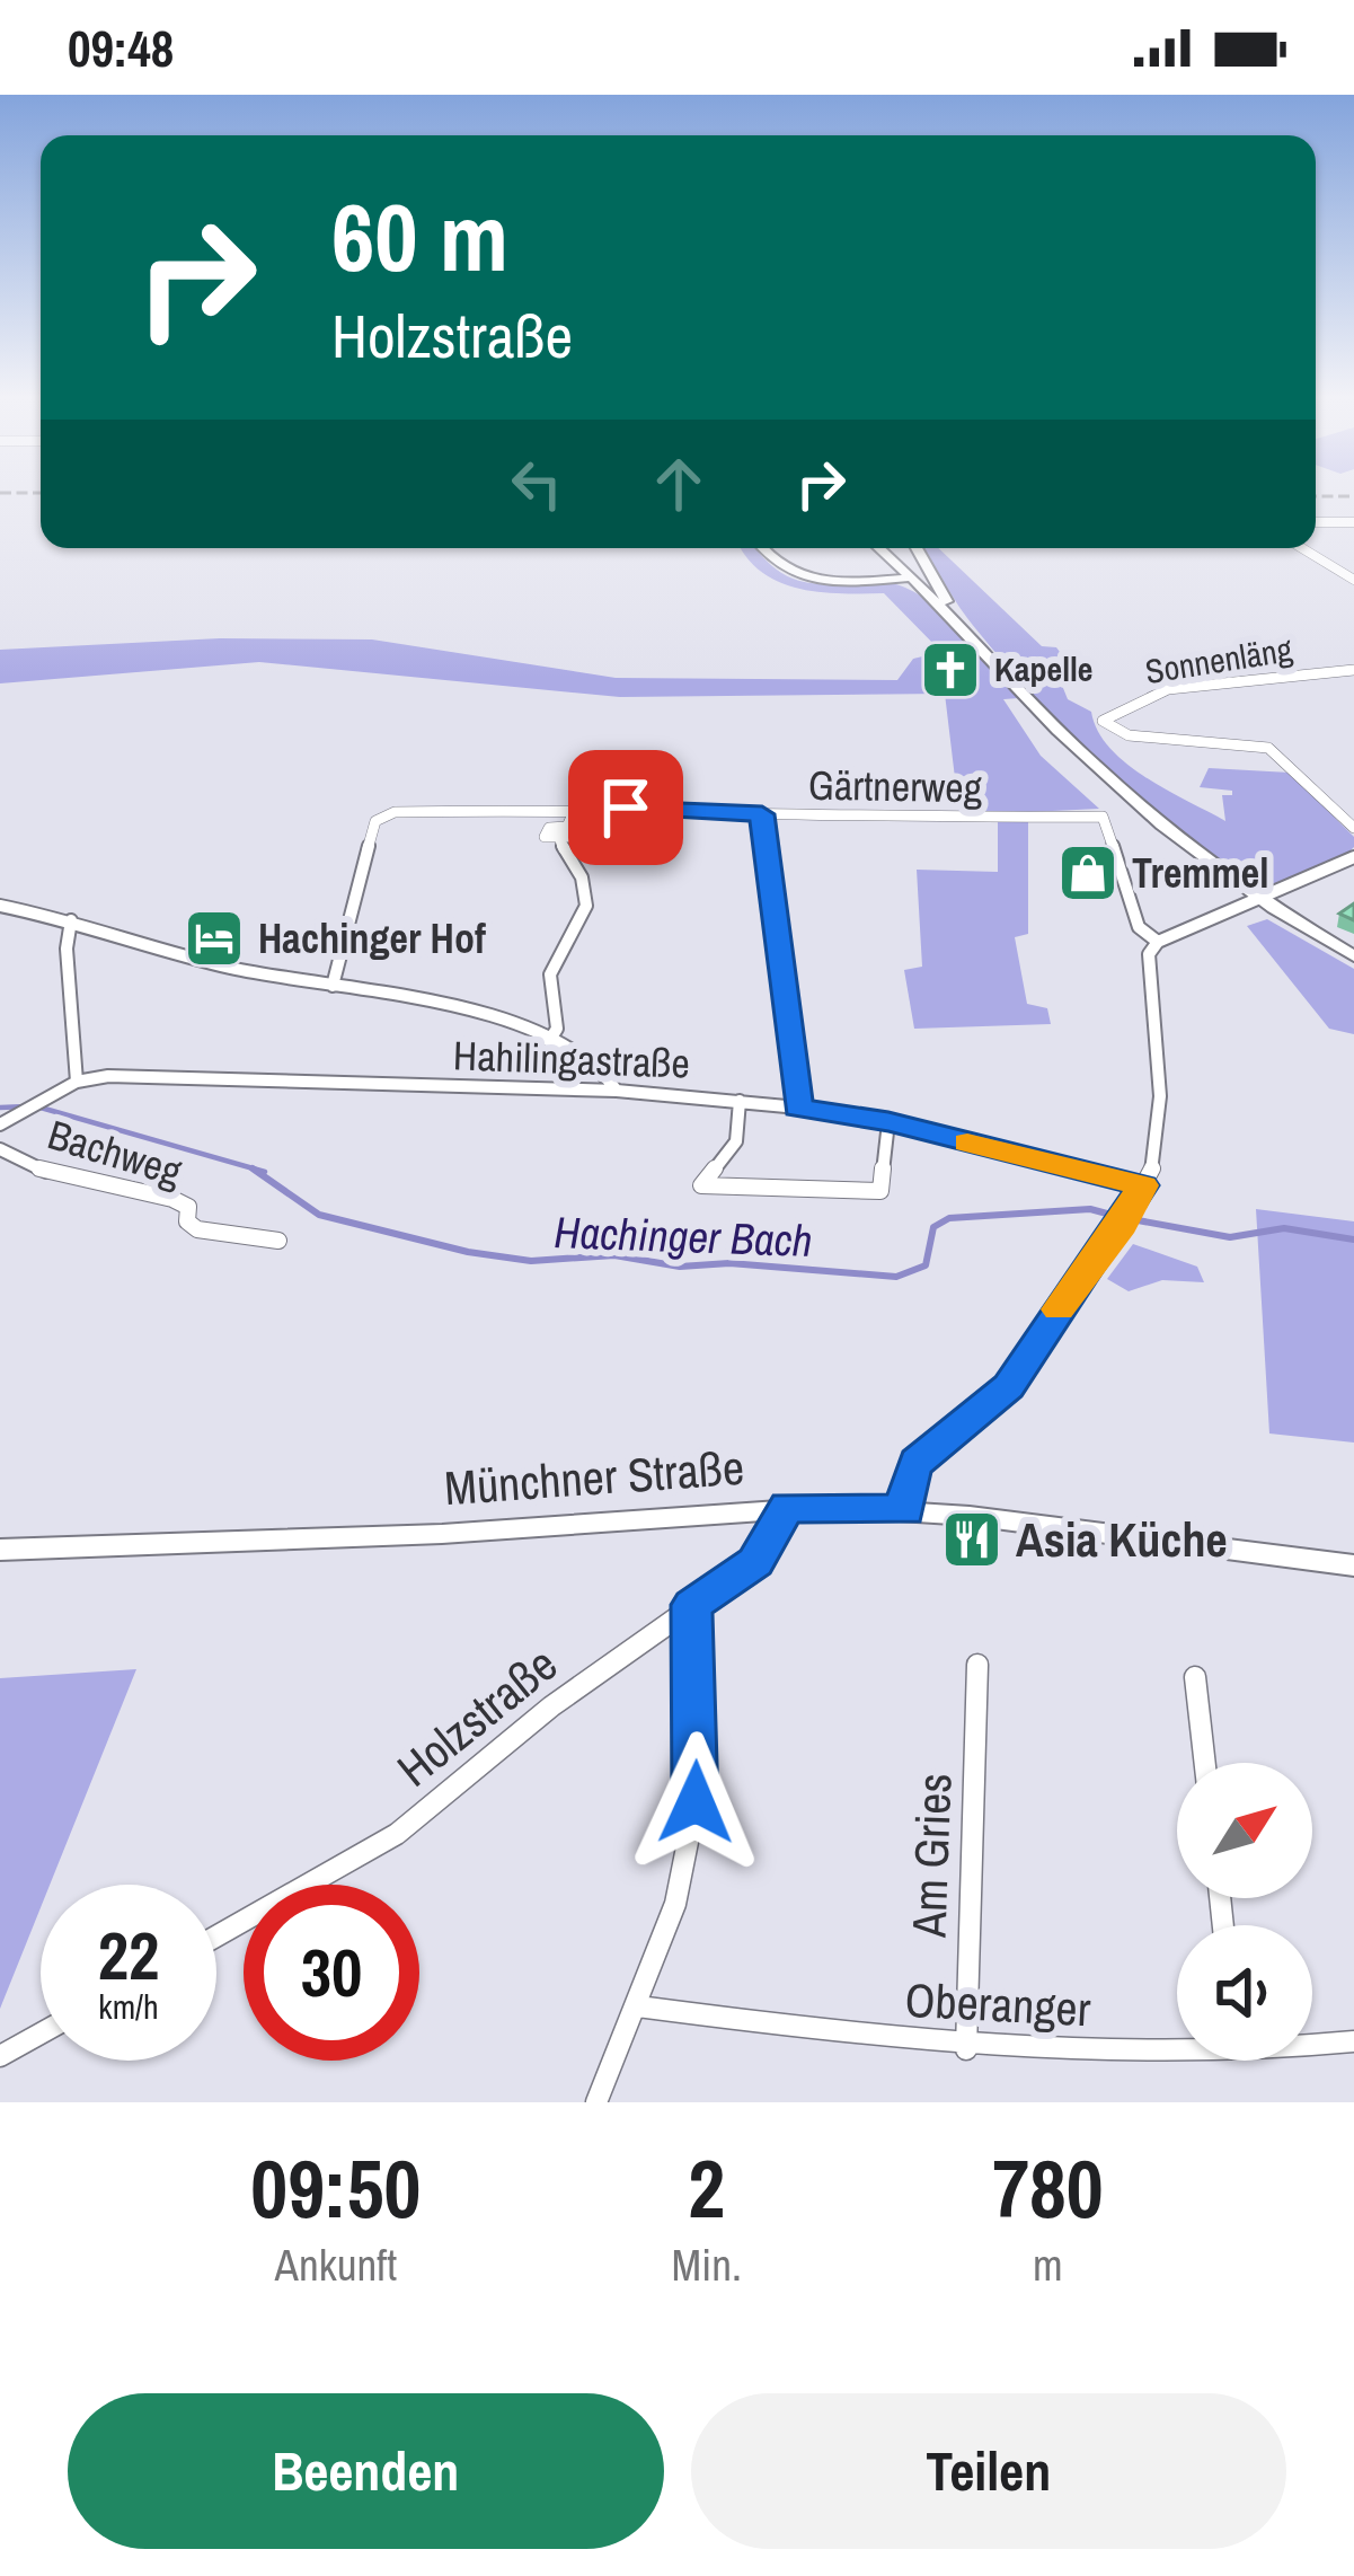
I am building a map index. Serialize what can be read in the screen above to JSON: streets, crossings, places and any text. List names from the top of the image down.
{
  "streets": {
    "main road": ["Münchner Straße"],
    "street": [
      "Sonnenläng",
      "Gärtnerweg",
      "Hahilingastraße",
      "Bachweg",
      "Holzstraße",
      "Am Gries",
      "Oberanger"
    ]
  },
  "crossings": [
    ["Münchner Straße", "Holzstraße"],
    ["Am Gries", "Oberanger"]
  ],
  "water": ["Hachinger Bach"],
  "places": {
    "church": ["Kapelle"],
    "shop": ["Tremmel"],
    "hotel": ["Hachinger Hof"],
    "restaurant": ["Asia Küche"]
  },
  "north": "top right",
  "page": {
    "status": "09:48",
    "turn": ["60 m", "Holzstraße"],
    "speed": "22 km/h",
    "limit": "30",
    "eta": [
      "09:50",
      "Ankunft",
      "2",
      "Min.",
      "780",
      "m"
    ],
    "buttons": ["Beenden", "Teilen"]
  }
}
